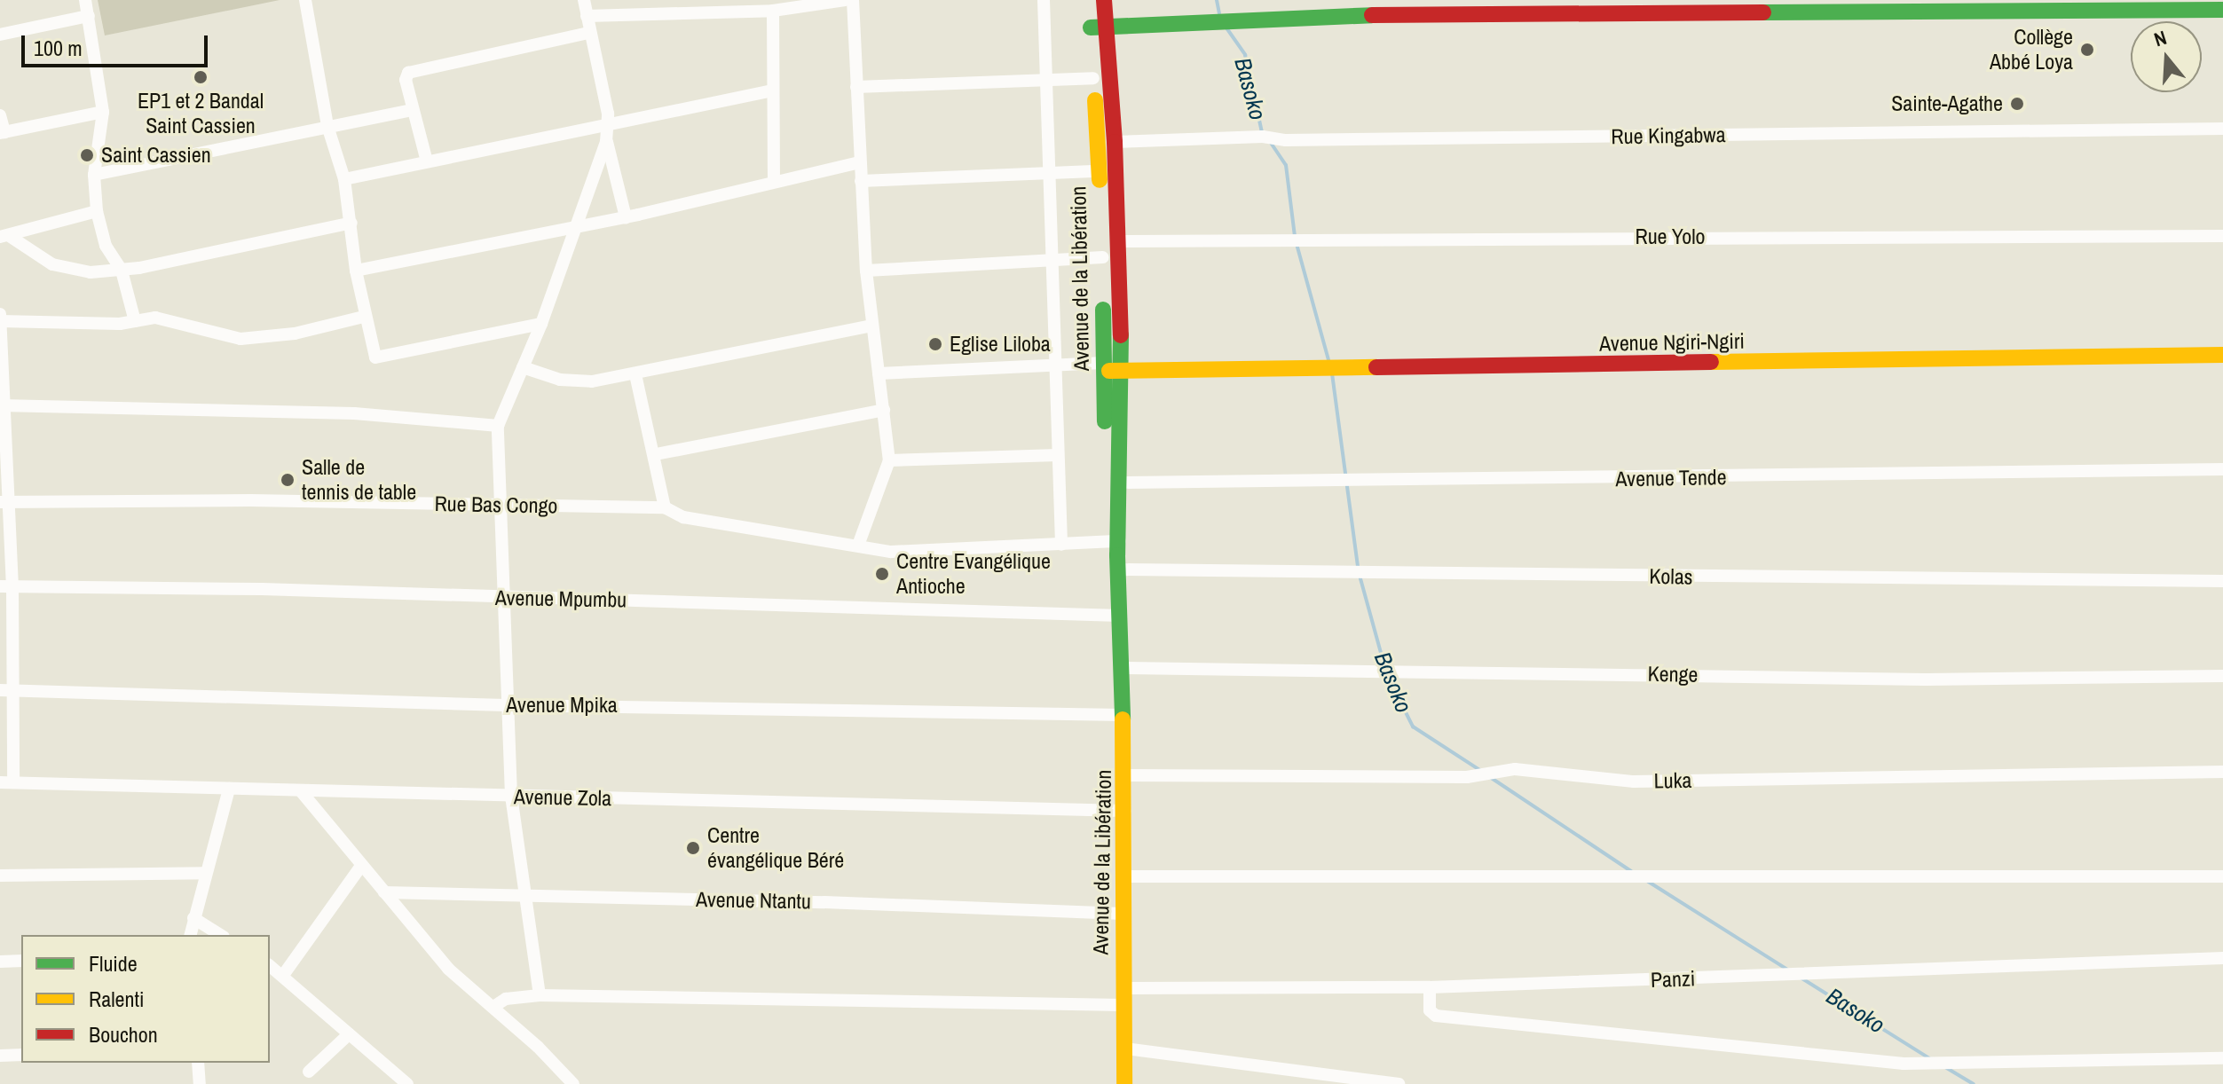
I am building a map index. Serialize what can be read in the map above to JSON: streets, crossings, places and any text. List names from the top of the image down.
{
  "streets": {
    "main road": ["Avenue de la Libération", "Avenue Ngiri-Ngiri"],
    "street": [
      "Rue Kingabwa",
      "Rue Yolo",
      "Avenue Tende",
      "Rue Bas Congo",
      "Kolas",
      "Avenue Mpumbu",
      "Kenge",
      "Avenue Mpika",
      "Luka",
      "Avenue Zola",
      "Avenue Ntantu",
      "Panzi"
    ]
  },
  "crossings": [
    ["Rue Kingabwa", "Avenue de la Libération"],
    ["Rue Yolo", "Avenue de la Libération"],
    ["Avenue de la Libération", "Avenue Ngiri-Ngiri"],
    ["Avenue de la Libération", "Avenue Tende"],
    ["Avenue de la Libération", "Kolas"],
    ["Avenue de la Libération", "Avenue Mpumbu"],
    ["Avenue de la Libération", "Kenge"],
    ["Avenue de la Libération", "Avenue Mpika"],
    ["Avenue de la Libération", "Luka"],
    ["Avenue de la Libération", "Avenue Zola"],
    ["Avenue de la Libération", "Avenue Ntantu"],
    ["Avenue de la Libération", "Panzi"],
    ["Rue Bas Congo", "Kolas"]
  ],
  "water": ["Basoko"],
  "places": [
    "Collège Abbé Loya",
    "EP1 et 2 Bandal Saint Cassien",
    "Sainte-Agathe",
    "Saint Cassien",
    "Eglise Liloba",
    "Salle de tennis de table",
    "Centre Evangélique Antioche",
    "Centre évangélique Béré"
  ],
  "legend": ["Fluide", "Ralenti", "Bouchon"],
  "scale_bar": "100 m",
  "north": "top"
}
